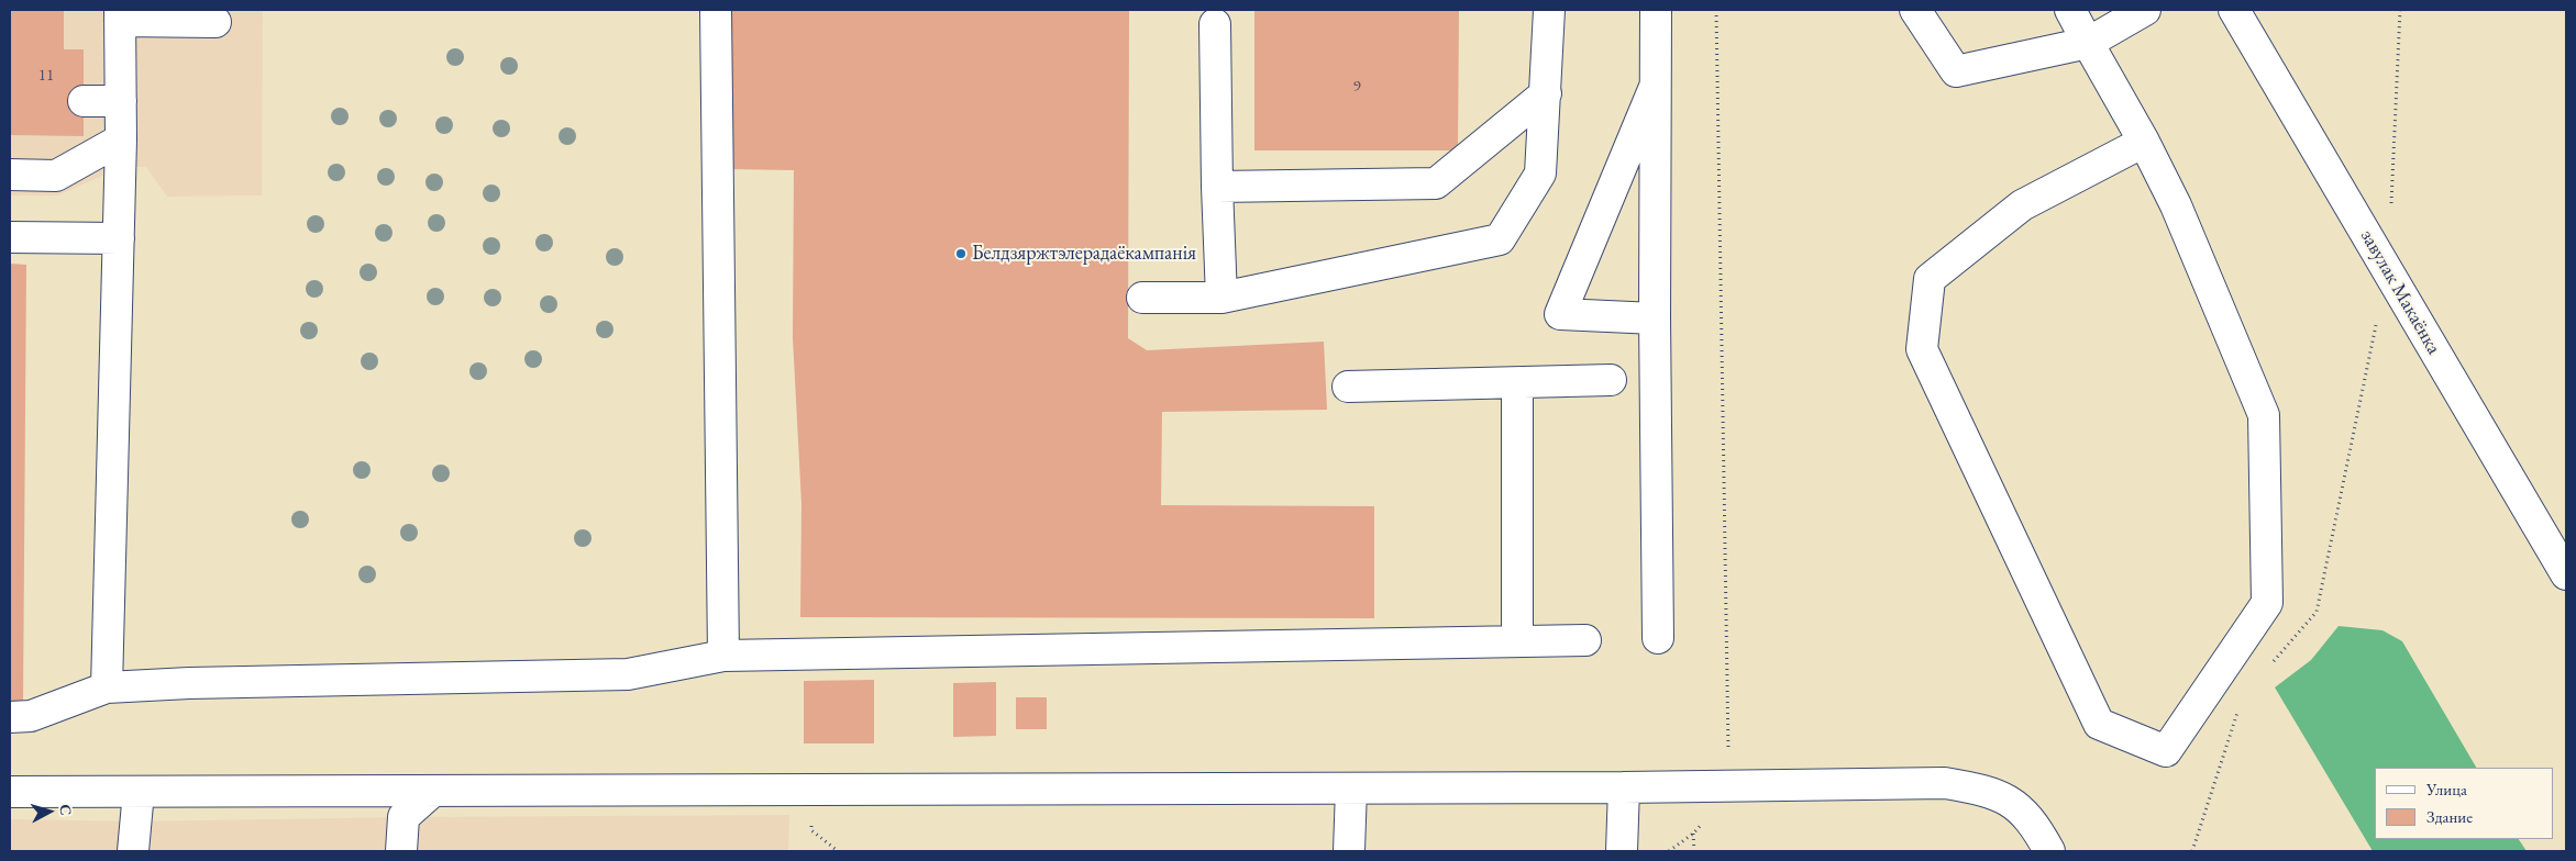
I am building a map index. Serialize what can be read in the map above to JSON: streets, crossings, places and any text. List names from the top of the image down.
{
  "streets": {
    "street": ["завулак Макаёнка"]
  },
  "places": ["Белдзяржтэлерадаёкампанія"],
  "house_numbers": ["11", "9"],
  "legend": ["Улица", "Здание"],
  "north": "right"
}
